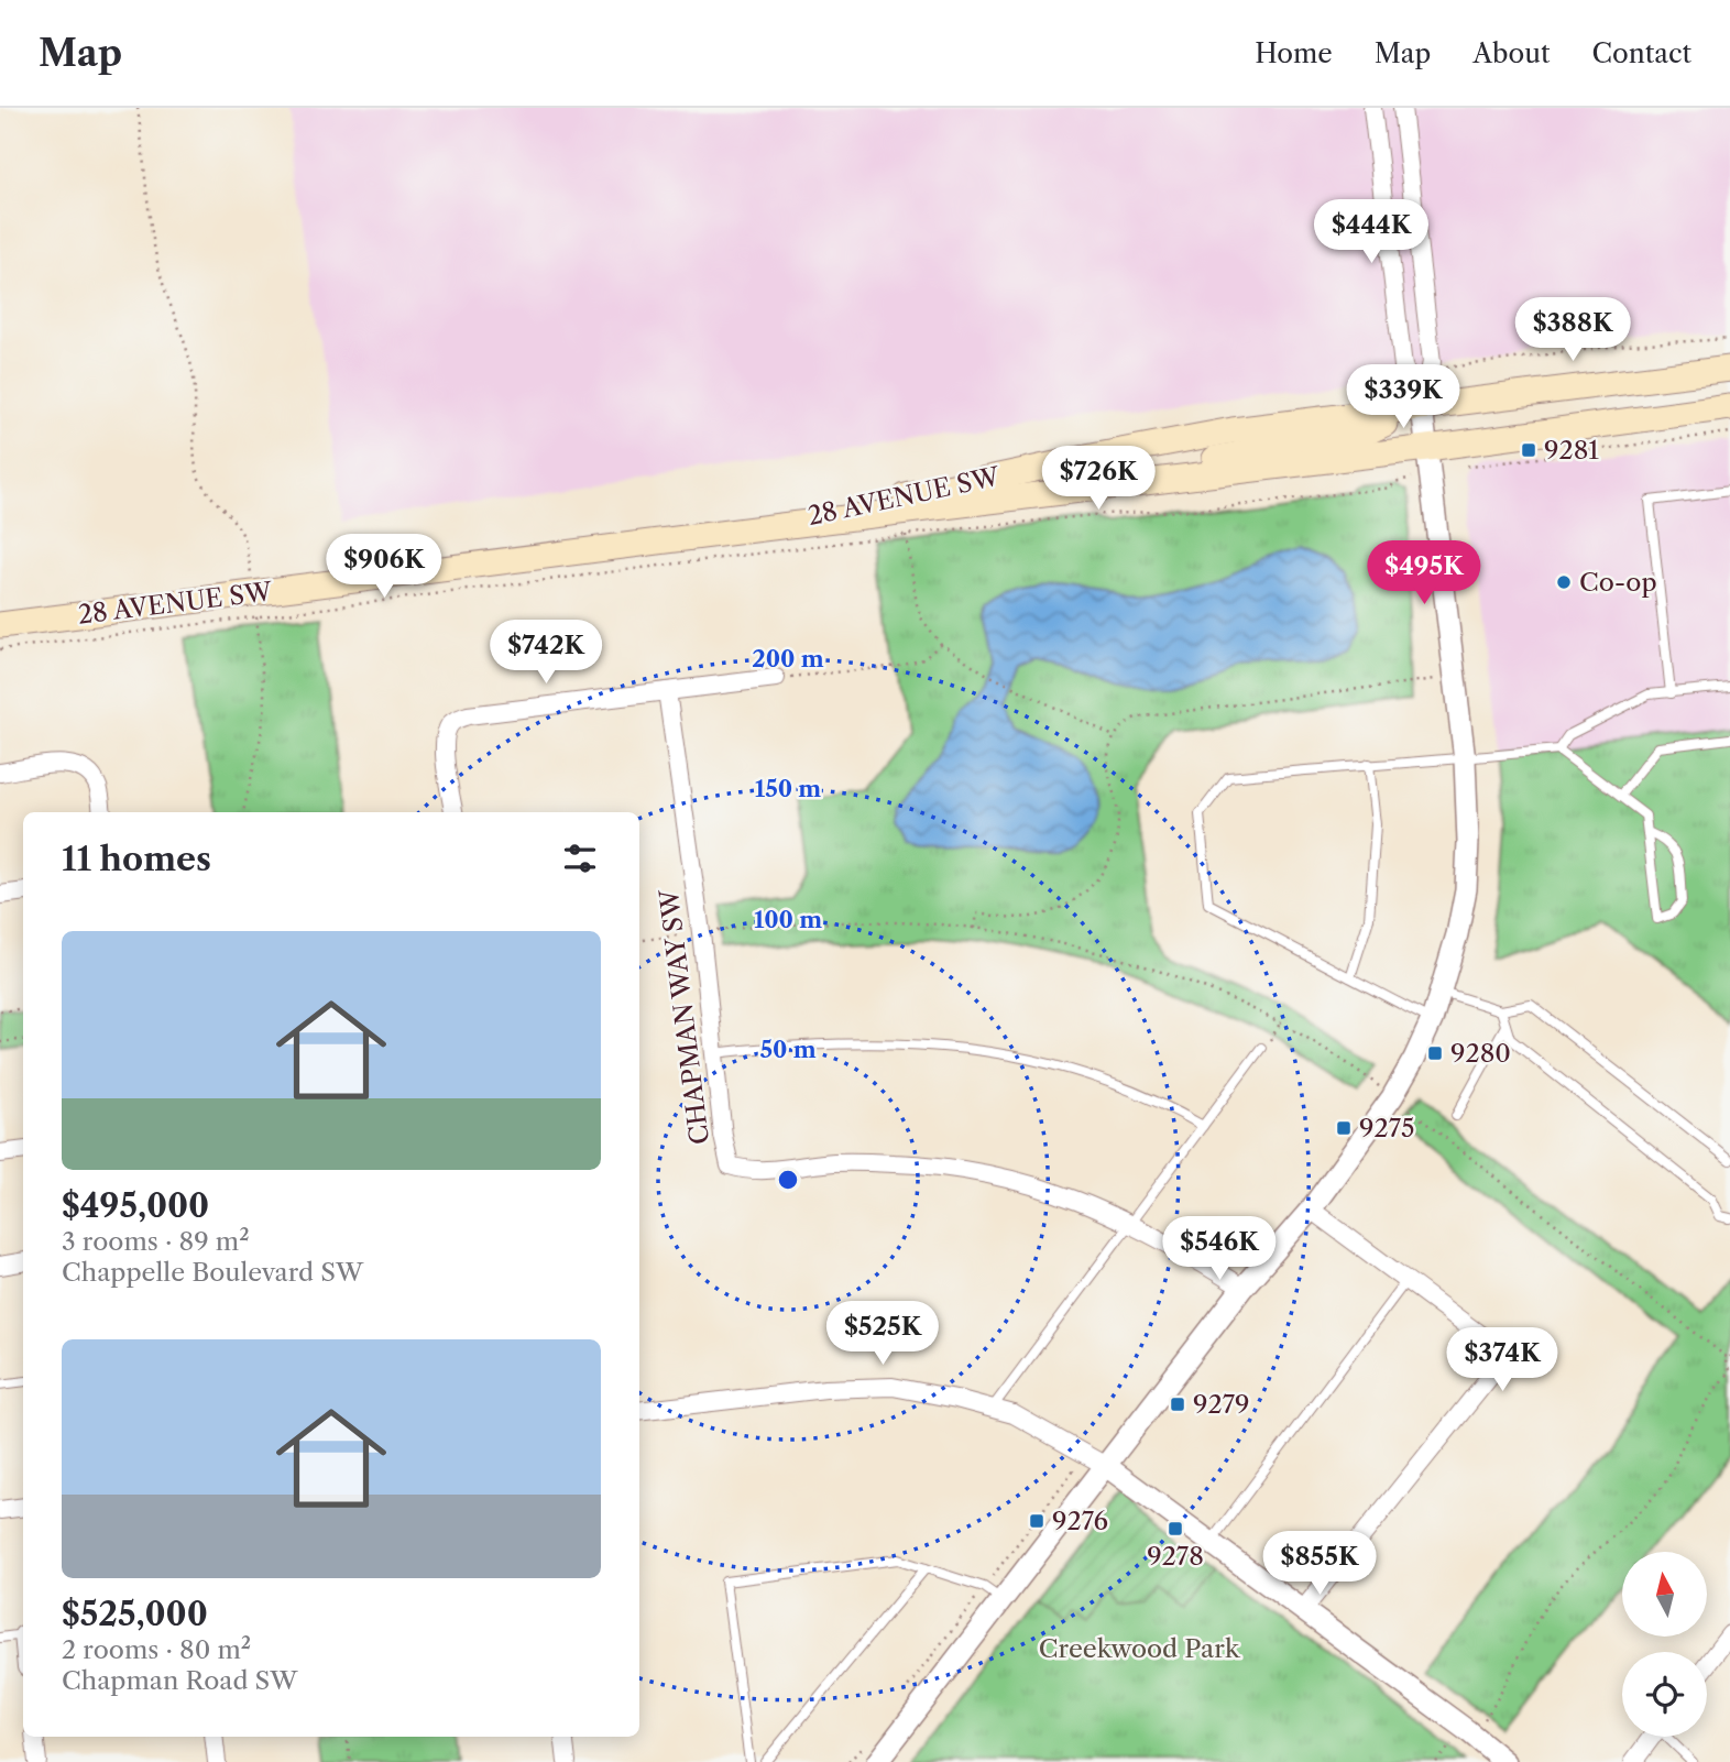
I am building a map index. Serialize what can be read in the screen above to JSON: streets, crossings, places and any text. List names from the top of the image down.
{
  "streets": {
    "main road": ["28 AVENUE SW"],
    "street": ["CHAPMAN WAY SW"]
  },
  "parks": ["Creekwood Park"],
  "places": {
    "transit": [
      "9281",
      "9280",
      "9275",
      "9279",
      "9276",
      "9278"
    ],
    "other": ["Co-op"]
  },
  "north": "top",
  "page": {
    "header": "Map",
    "nav": [
      "Home",
      "Map",
      "About",
      "Contact"
    ],
    "price": [
      "$444K",
      "$388K",
      "$339K",
      "$726K",
      "$906K",
      "$495K",
      "$742K",
      "$546K",
      "$525K",
      "$374K",
      "$855K"
    ],
    "heading": "11 homes",
    "list": [
      {
        "name": "$495,000",
        "note": "3 rooms · 89 m² · Chappelle Boulevard SW"
      },
      {
        "name": "$525,000",
        "note": "2 rooms · 80 m² · Chapman Road SW"
      }
    ]
  },
  "rings": [
    "200 m",
    "150 m",
    "100 m",
    "50 m"
  ]
}
